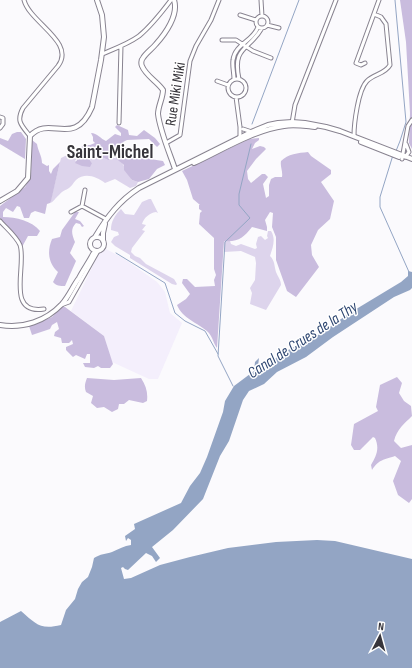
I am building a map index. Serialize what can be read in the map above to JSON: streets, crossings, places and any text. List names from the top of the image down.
{
  "streets": {
    "street": ["Rue Miki Miki"]
  },
  "districts": ["Saint-Michel"],
  "water": ["Canal de Crues de la Thy"],
  "north": "top"
}
